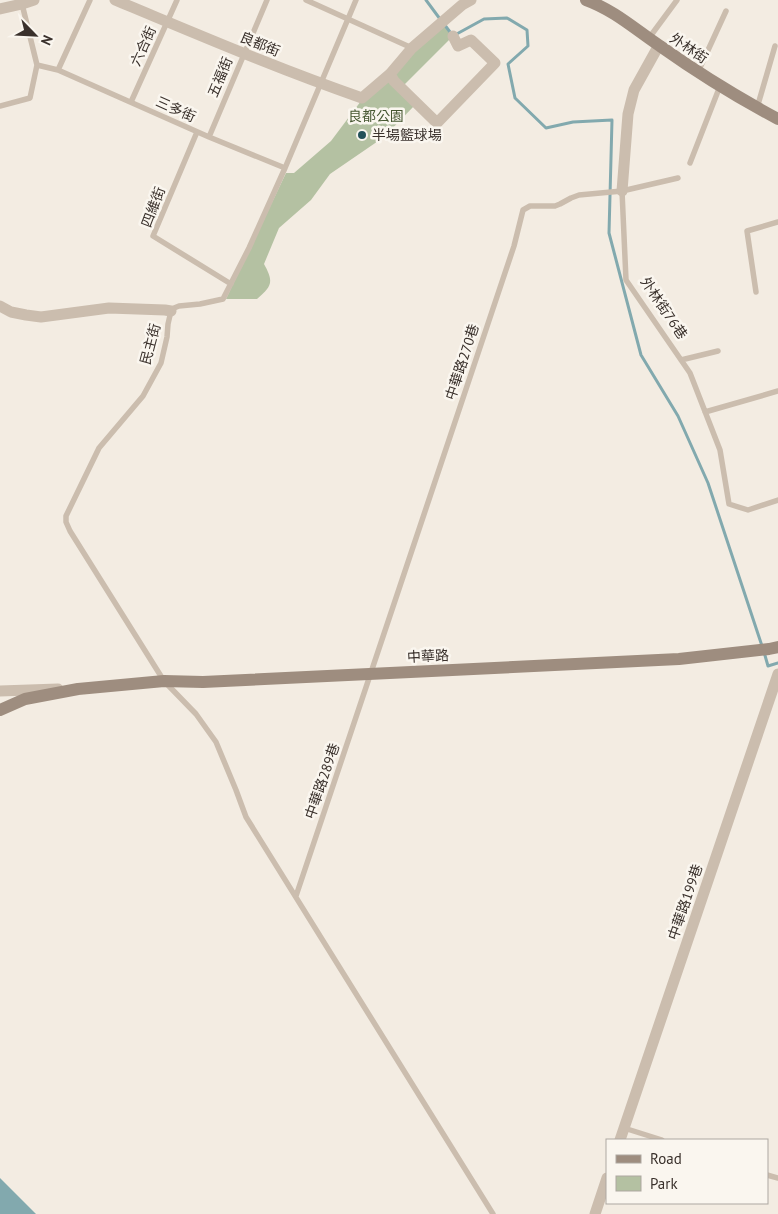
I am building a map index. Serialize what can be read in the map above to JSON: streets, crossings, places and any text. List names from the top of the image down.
{
  "streets": {
    "main road": ["外林街", "中華路"],
    "street": ["良都街", "外林街76巷", "中華路199巷"],
    "lane": [
      "六合街",
      "五福街",
      "三多街",
      "四維街",
      "民主街",
      "中華路270巷",
      "中華路289巷"
    ]
  },
  "crossings": [
    ["良都街", "六合街"],
    ["良都街", "五福街"],
    ["良都街", "民主街"],
    ["六合街", "三多街"],
    ["外林街", "外林街76巷"],
    ["五福街", "三多街"],
    ["三多街", "四維街"],
    ["三多街", "民主街"],
    ["四維街", "民主街"],
    ["外林街76巷", "中華路270巷"],
    ["民主街", "中華路"],
    ["民主街", "中華路289巷"],
    ["中華路270巷", "中華路"],
    ["中華路270巷", "中華路289巷"],
    ["中華路", "中華路289巷"]
  ],
  "parks": ["良都公園"],
  "places": ["半場籃球場"],
  "legend": ["Road", "Park"],
  "north": "bottom right"
}
